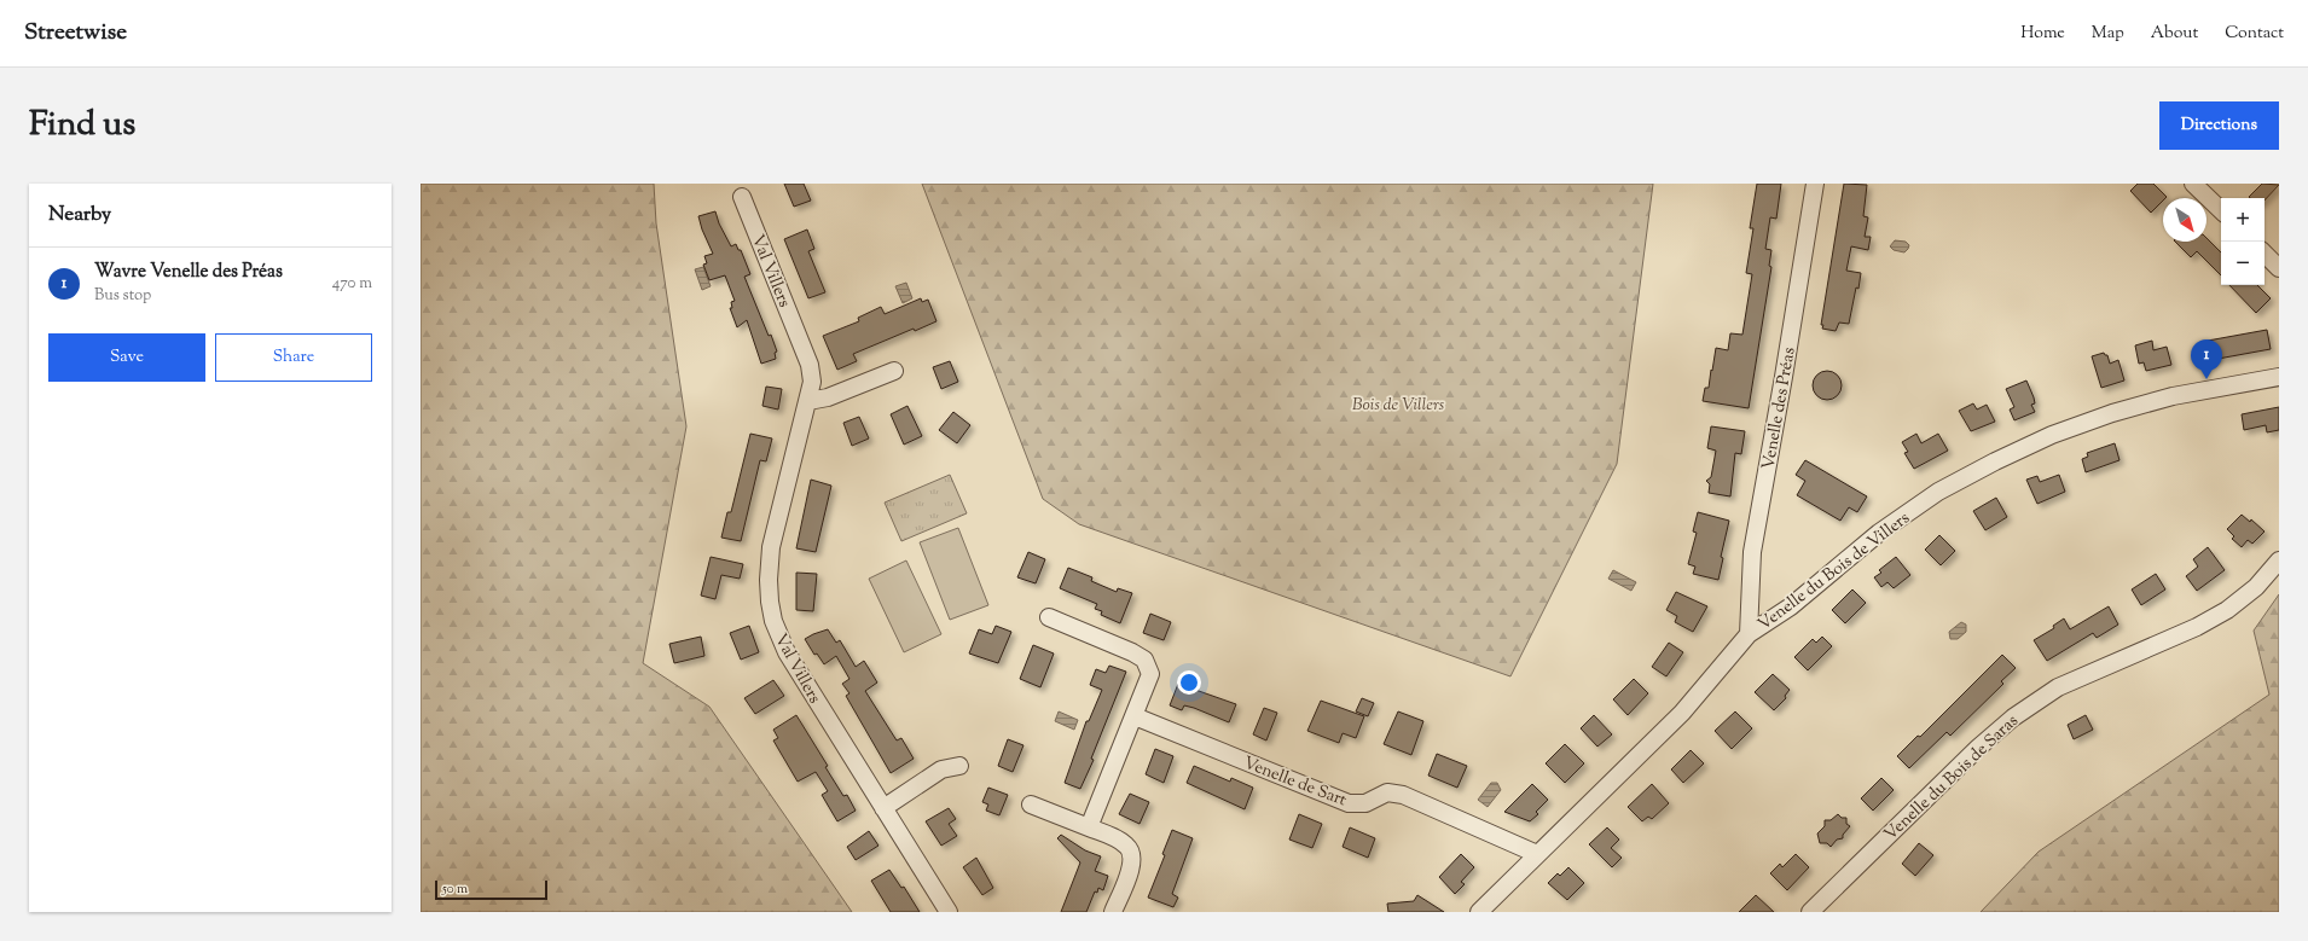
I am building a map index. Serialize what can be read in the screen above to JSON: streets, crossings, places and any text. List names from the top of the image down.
{
  "streets": {
    "street": [
      "Val Villers",
      "Venelle des Préas",
      "Venelle du Bois de Villers",
      "Venelle du Bois de Saras",
      "Venelle de Sart"
    ]
  },
  "crossings": [
    ["Venelle des Préas", "Venelle du Bois de Villers"],
    ["Venelle du Bois de Villers", "Venelle de Sart"]
  ],
  "parks": ["Bois de Villers"],
  "scale_bar": "50 m",
  "north": "bottom right",
  "page": {
    "header": "Streetwise",
    "nav": [
      "Home",
      "Map",
      "About",
      "Contact"
    ],
    "title": "Find us",
    "buttons": [
      "Directions",
      ["Save", "Share"]
    ],
    "heading": "Nearby",
    "map_buttons": ["+", "−"],
    "list": [
      {
        "mark": "1",
        "name": "Wavre Venelle des Préas",
        "note": "Bus stop",
        "value": "470 m"
      }
    ],
    "pins": "1",
    "scale": "50 m"
  }
}
